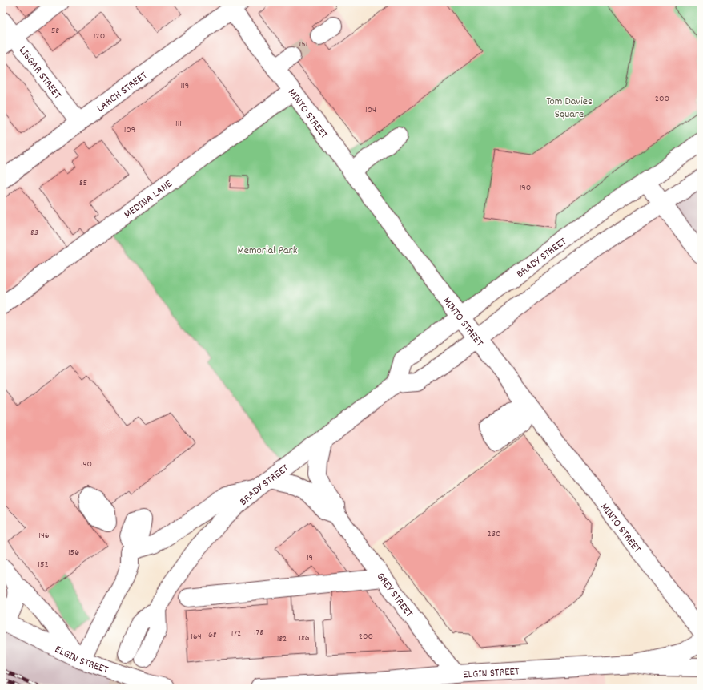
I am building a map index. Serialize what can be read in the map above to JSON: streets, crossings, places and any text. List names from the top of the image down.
{
  "streets": {
    "main road": [
      "LISGAR STREET",
      "LARCH STREET",
      "MINTO STREET",
      "MEDINA LANE",
      "BRADY STREET",
      "GREY STREET",
      "ELGIN STREET"
    ]
  },
  "crossings": [
    ["LISGAR STREET", "LARCH STREET"],
    ["LARCH STREET", "MINTO STREET"],
    ["MINTO STREET", "MEDINA LANE"],
    ["MINTO STREET", "BRADY STREET"],
    ["GREY STREET", "ELGIN STREET"]
  ],
  "parks": ["Tom Davies Square", "Memorial Park"],
  "house_numbers": [
    "58",
    "120",
    "151",
    "119",
    "200",
    "104",
    "111",
    "109",
    "85",
    "190",
    "83",
    "140",
    "230",
    "146",
    "156",
    "19",
    "152",
    "178",
    "172",
    "168",
    "164",
    "200",
    "186",
    "182"
  ]
}
